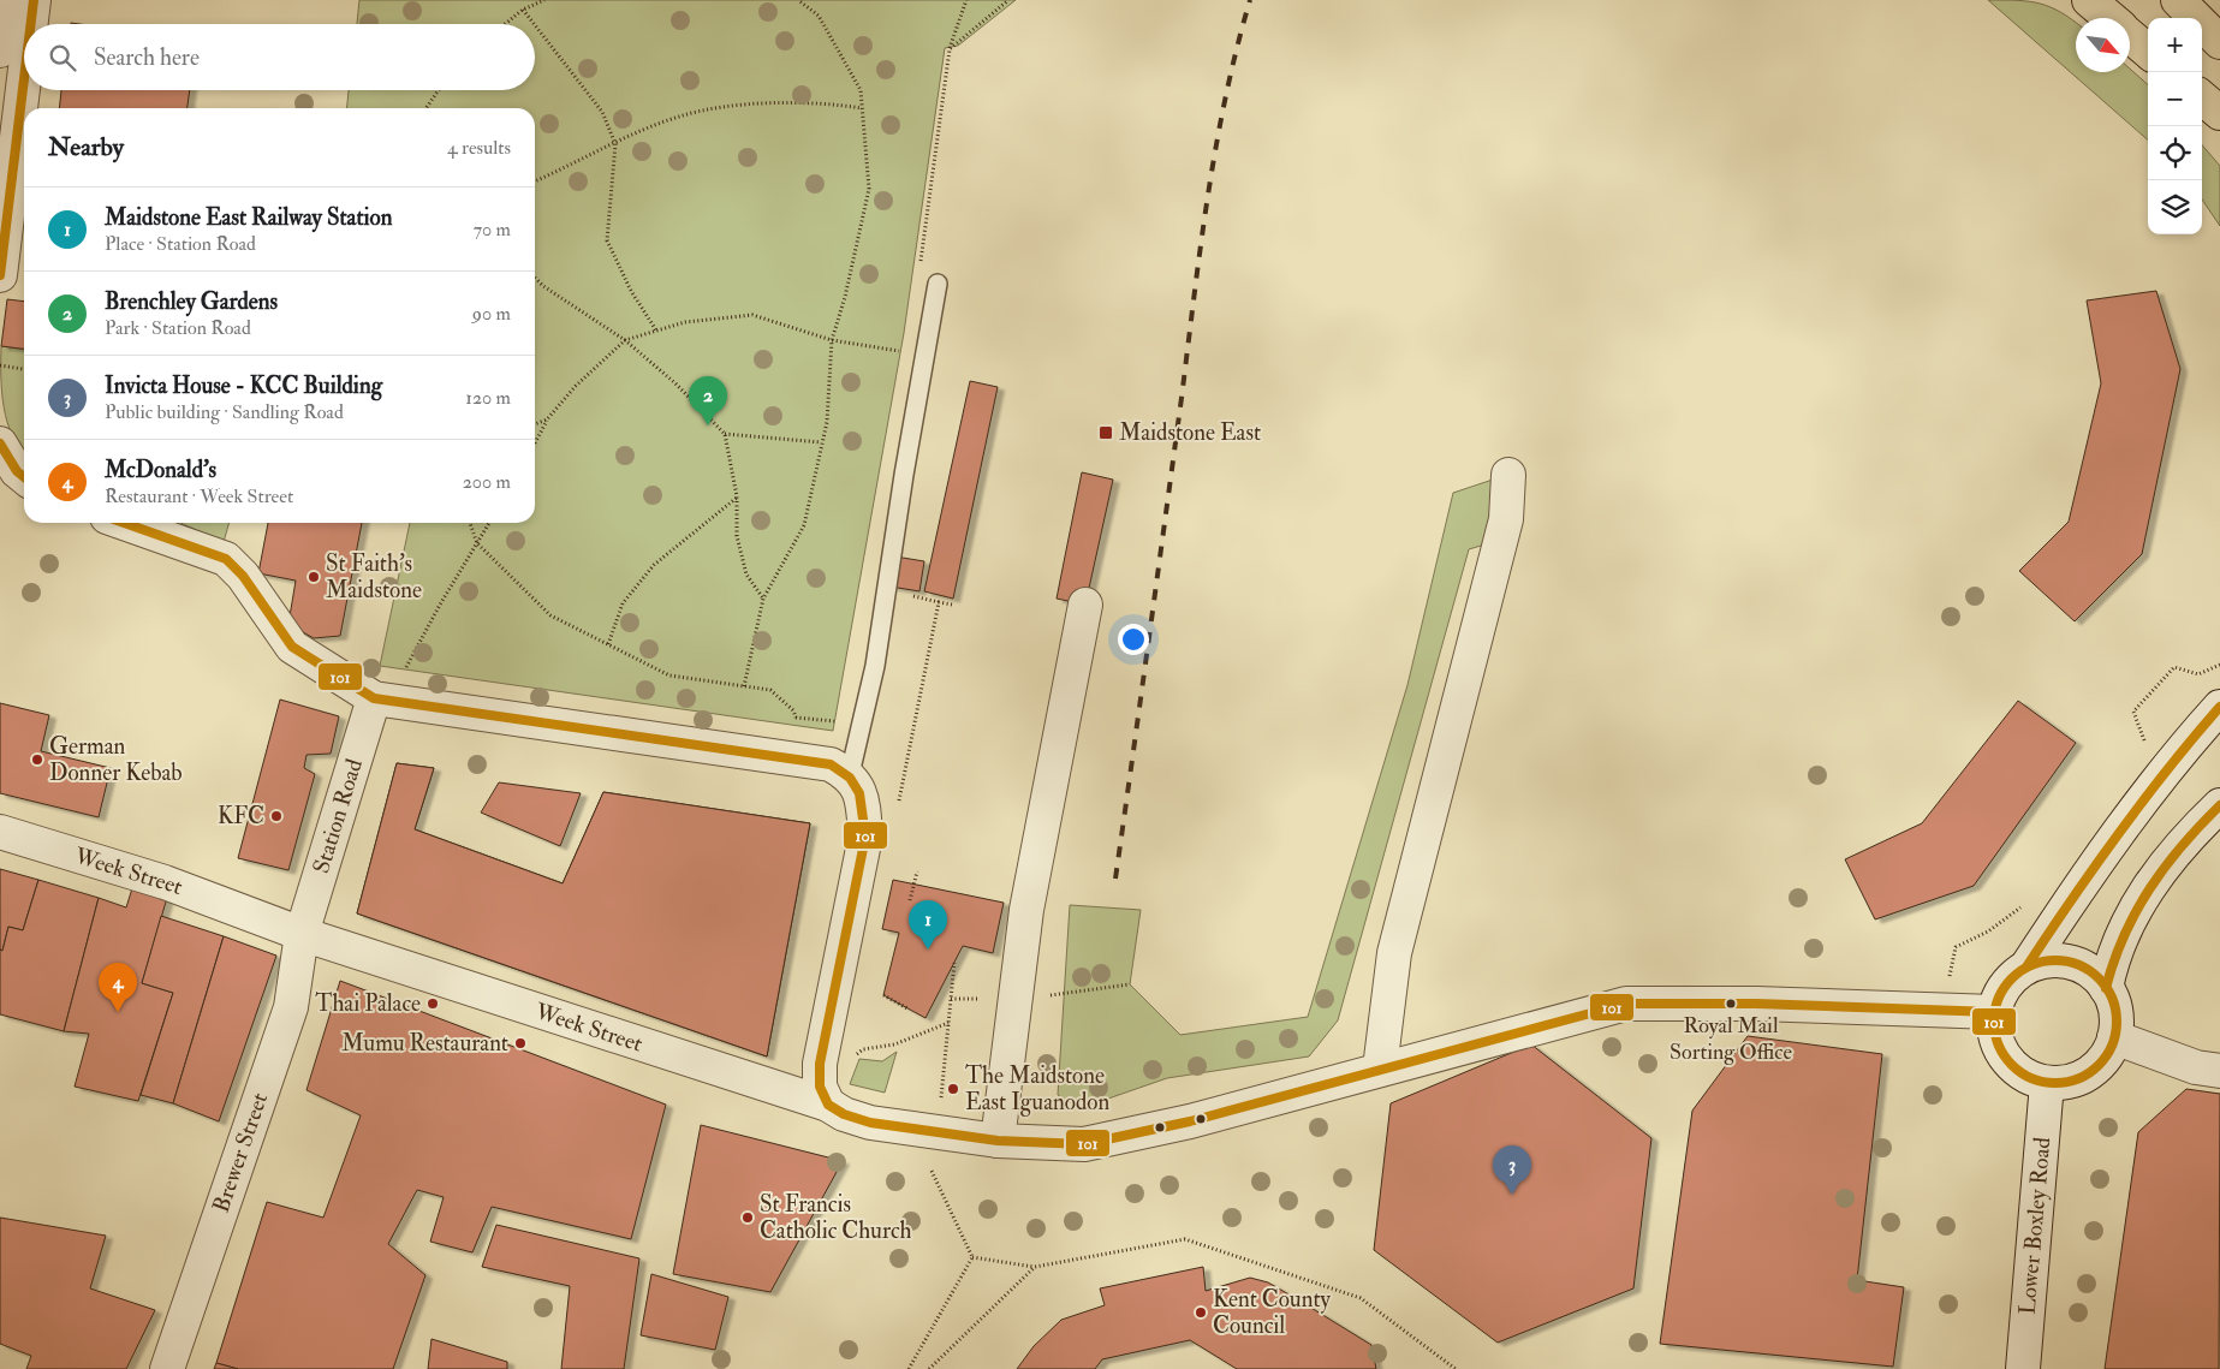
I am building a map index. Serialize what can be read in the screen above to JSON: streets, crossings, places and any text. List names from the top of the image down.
{
  "streets": {
    "street": [
      "Station Road",
      "Week Street",
      "Brewer Street",
      "Lower Boxley Road"
    ]
  },
  "crossings": [
    ["Station Road", "Week Street"],
    ["Station Road", "Brewer Street"],
    ["Week Street", "Brewer Street"],
    ["Week Street", "Lower Boxley Road"]
  ],
  "places": {
    "transit": ["Maidstone East"],
    "other": [
      "St Faith's Maidstone",
      "German Donner Kebab",
      "KFC",
      "Thai Palace",
      "Royal Mail Sorting Office",
      "Mumu Restaurant",
      "The Maidstone East Iguanodon",
      "St Francis Catholic Church",
      "Kent County Council"
    ]
  },
  "lines": ["transit line 101"],
  "north": "bottom right",
  "page": {
    "map_buttons": ["+", "−"],
    "search": "Search here",
    "heading": ["Nearby", "4 results"],
    "list": [
      {
        "mark": "1",
        "name": "Maidstone East Railway Station",
        "note": "Place · Station Road",
        "value": "70 m"
      },
      {
        "mark": "2",
        "name": "Brenchley Gardens",
        "note": "Park · Station Road",
        "value": "90 m"
      },
      {
        "mark": "3",
        "name": "Invicta House - KCC Building",
        "note": "Public building · Sandling Road",
        "value": "120 m"
      },
      {
        "mark": "4",
        "name": "McDonald's",
        "note": "Restaurant · Week Street",
        "value": "200 m"
      }
    ],
    "pins": [
      "2",
      "1",
      "4",
      "3"
    ]
  }
}
